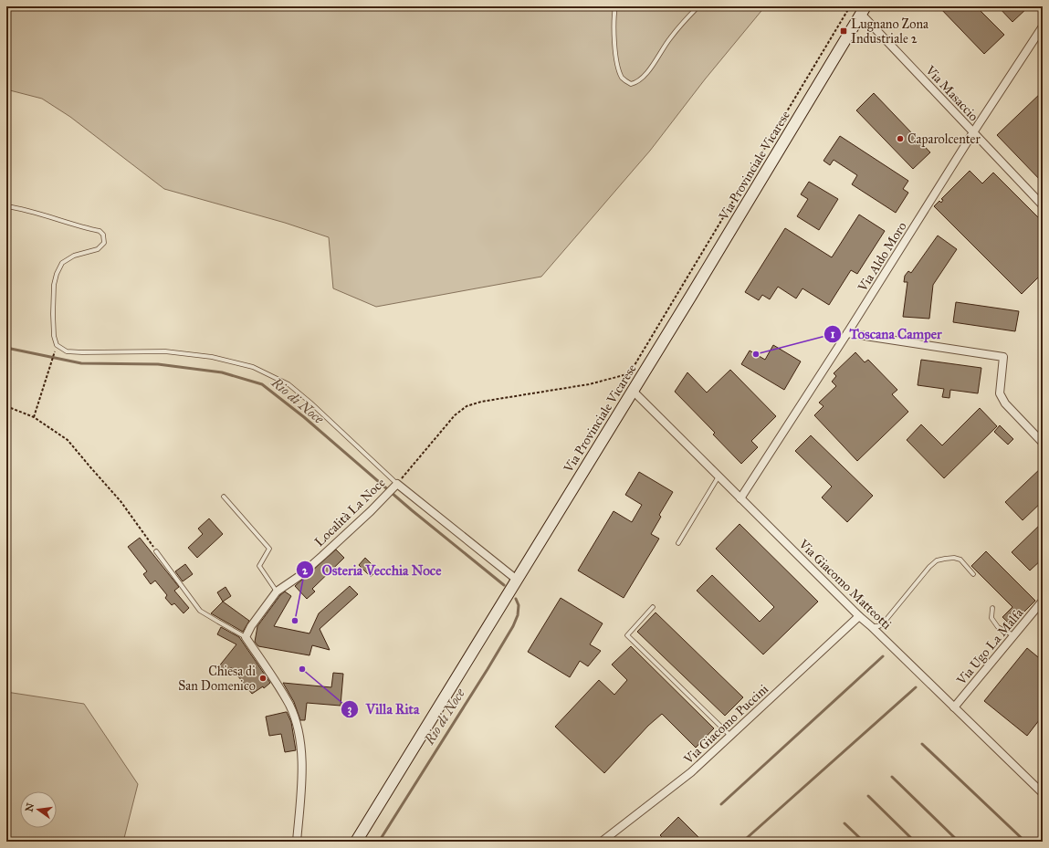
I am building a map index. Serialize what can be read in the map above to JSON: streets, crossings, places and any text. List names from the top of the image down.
{
  "streets": {
    "main road": ["Via Provinciale Vicarese"],
    "street": [
      "Via Masaccio",
      "Via Aldo Moro",
      "Località La Noce",
      "Via Giacomo Matteotti",
      "Via Ugo La Malfa",
      "Via Giacomo Puccini"
    ]
  },
  "crossings": [
    ["Via Masaccio", "Via Provinciale Vicarese"],
    ["Via Masaccio", "Via Aldo Moro"],
    ["Via Provinciale Vicarese", "Località La Noce"],
    ["Via Provinciale Vicarese", "Via Giacomo Matteotti"],
    ["Via Aldo Moro", "Via Giacomo Matteotti"],
    ["Via Giacomo Matteotti", "Via Ugo La Malfa"],
    ["Via Giacomo Matteotti", "Via Giacomo Puccini"]
  ],
  "water": ["Rio di Noce"],
  "places": {
    "transit": ["Lugnano Zona Industriale 2"],
    "other": [
      "Caparolcenter",
      "Toscana Camper",
      "Osteria Vecchia Noce",
      "Villa Rita",
      "Chiesa di San Domenico"
    ]
  },
  "north": "left"
}
